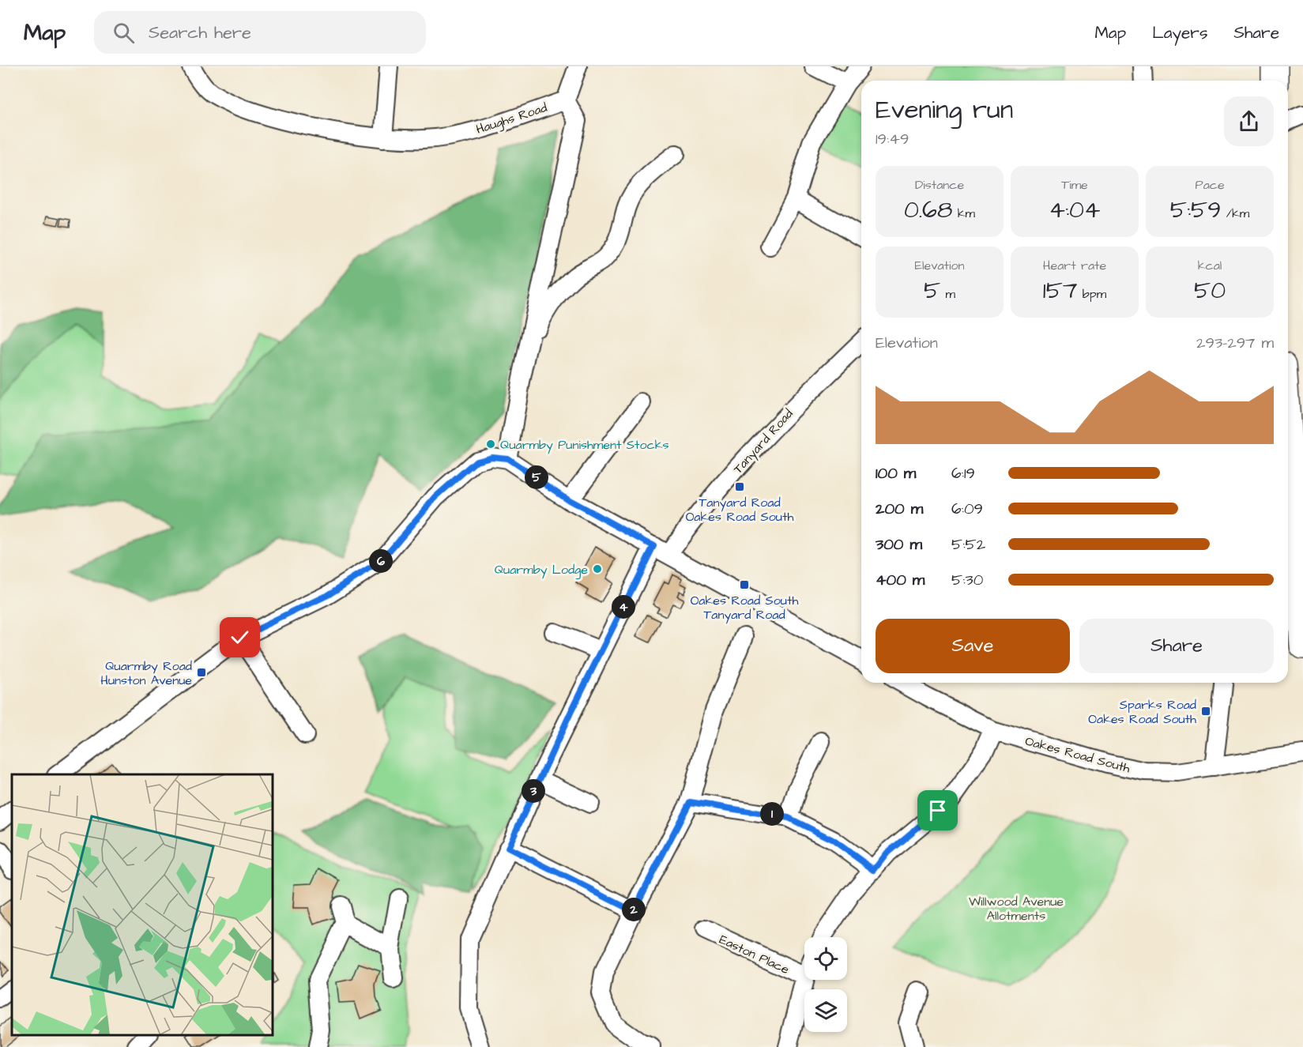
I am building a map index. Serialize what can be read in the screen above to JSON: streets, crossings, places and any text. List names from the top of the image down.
{
  "streets": {
    "street": [
      "Haughs Road",
      "Tanyard Road",
      "Oakes Road South",
      "Easton Place"
    ]
  },
  "parks": ["Willwood Avenue Allotments"],
  "places": {
    "other": ["Quarmby Punishment Stocks", "Quarmby Lodge"],
    "transit": [
      "Tanyard Road Oakes Road South",
      "Oakes Road South Tanyard Road",
      "Quarmby Road Hunston Avenue",
      "Sparks Road Oakes Road South"
    ]
  },
  "page": {
    "header": "Map",
    "search": "Search here",
    "nav": ["Map", "Layers", "Share"],
    "heading": ["Evening run", "19:49"],
    "stats": [
      ["Distance", "0.68 km"],
      ["Time", "4:04"],
      ["Pace", "5:59 /km"],
      ["Elevation", "5 m"],
      ["Heart rate", "157 bpm"],
      ["kcal", "50"]
    ],
    "chart": ["Elevation", "293–297 m"],
    "list": [
      {
        "name": "100 m",
        "note": "6:19"
      },
      {
        "name": "200 m",
        "note": "6:09"
      },
      {
        "name": "300 m",
        "note": "5:52"
      },
      {
        "name": "400 m",
        "note": "5:30"
      }
    ],
    "pins": [
      "5",
      "6",
      "4",
      "3",
      "1",
      "2"
    ],
    "buttons": ["Save", "Share"]
  }
}
